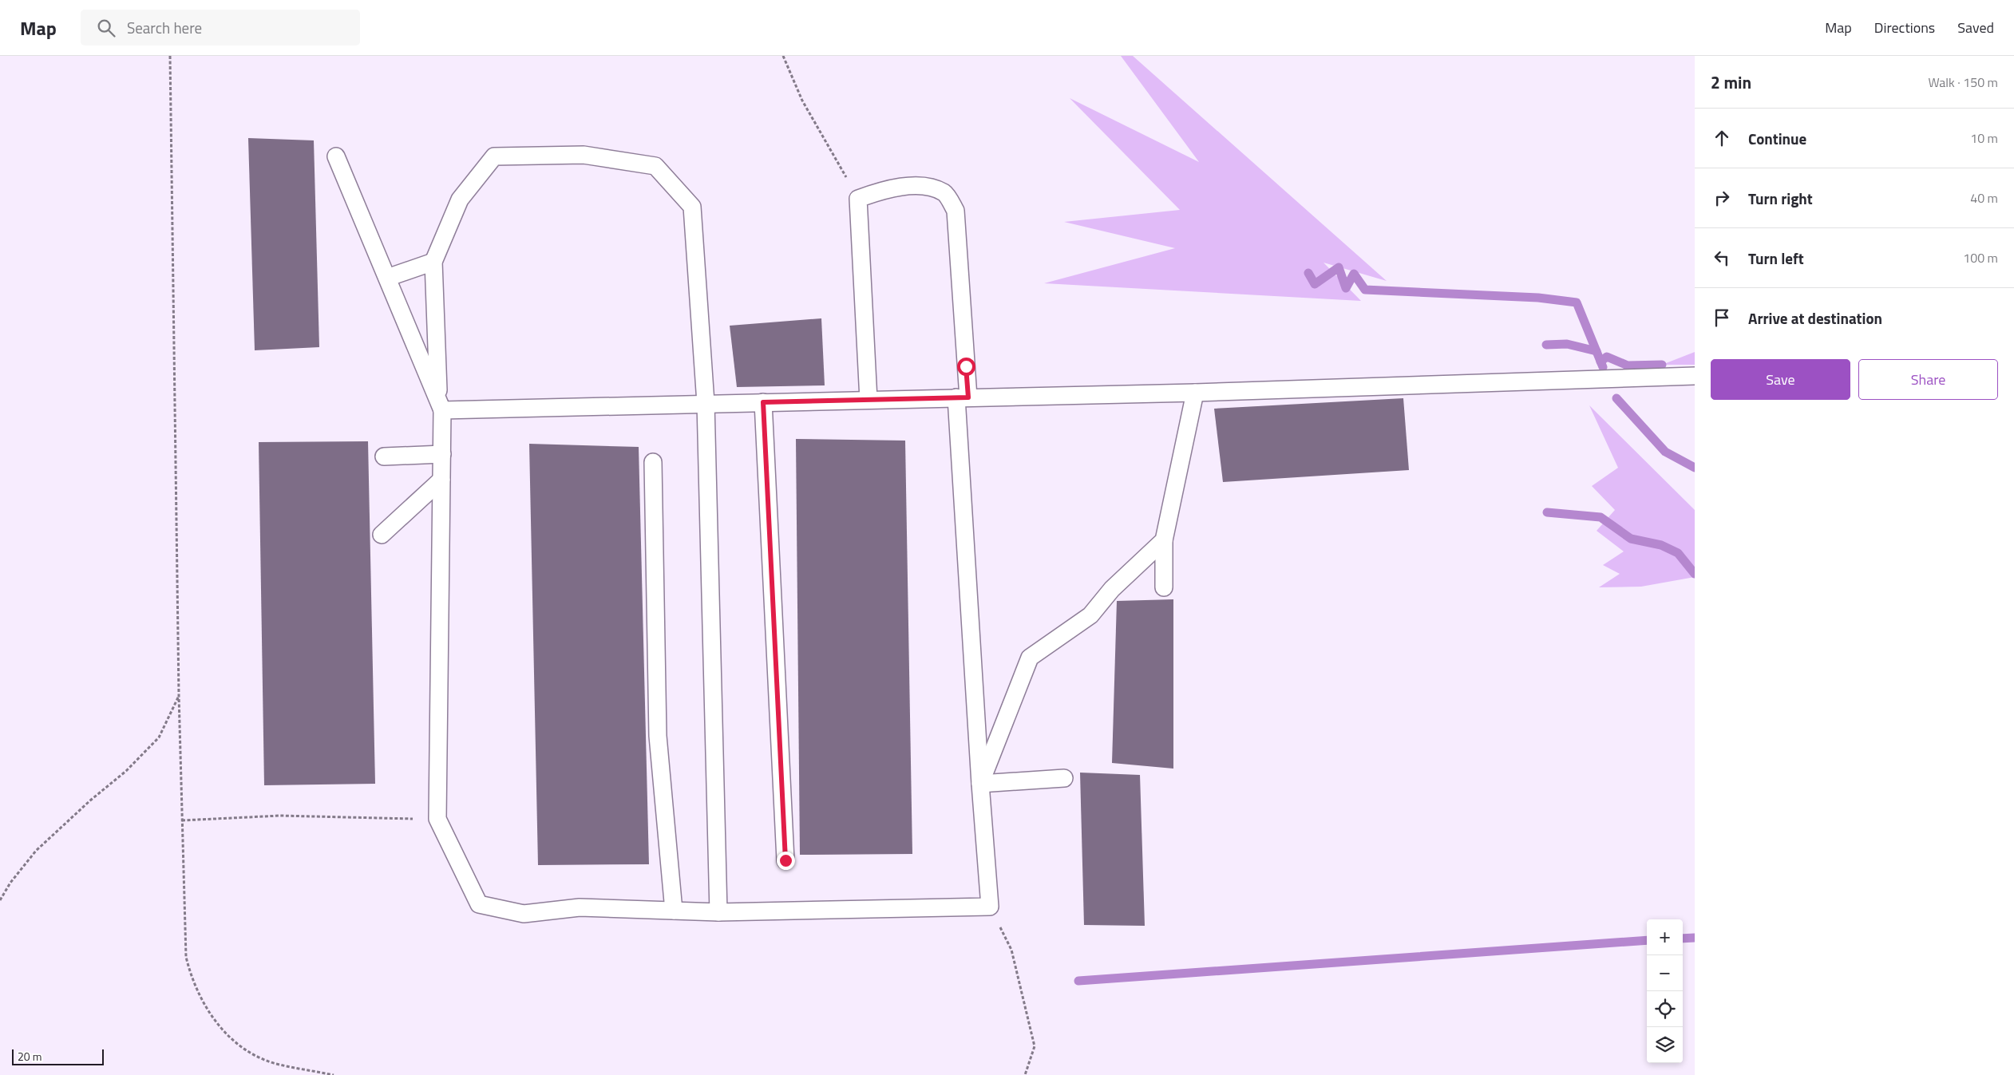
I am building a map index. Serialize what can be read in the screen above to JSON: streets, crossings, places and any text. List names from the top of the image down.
{
  "scale_bar": "20 m",
  "page": {
    "header": "Map",
    "search": "Search here",
    "nav": ["Map", "Directions", "Saved"],
    "heading": ["2 min", "Walk · 150 m"],
    "list": [
      ["Continue", "10 m"],
      ["Turn right", "40 m"],
      ["Turn left", "100 m"],
      "Arrive at destination"
    ],
    "buttons": ["Save", "Share"],
    "map_buttons": ["+", "−"],
    "scale": "20 m"
  }
}
